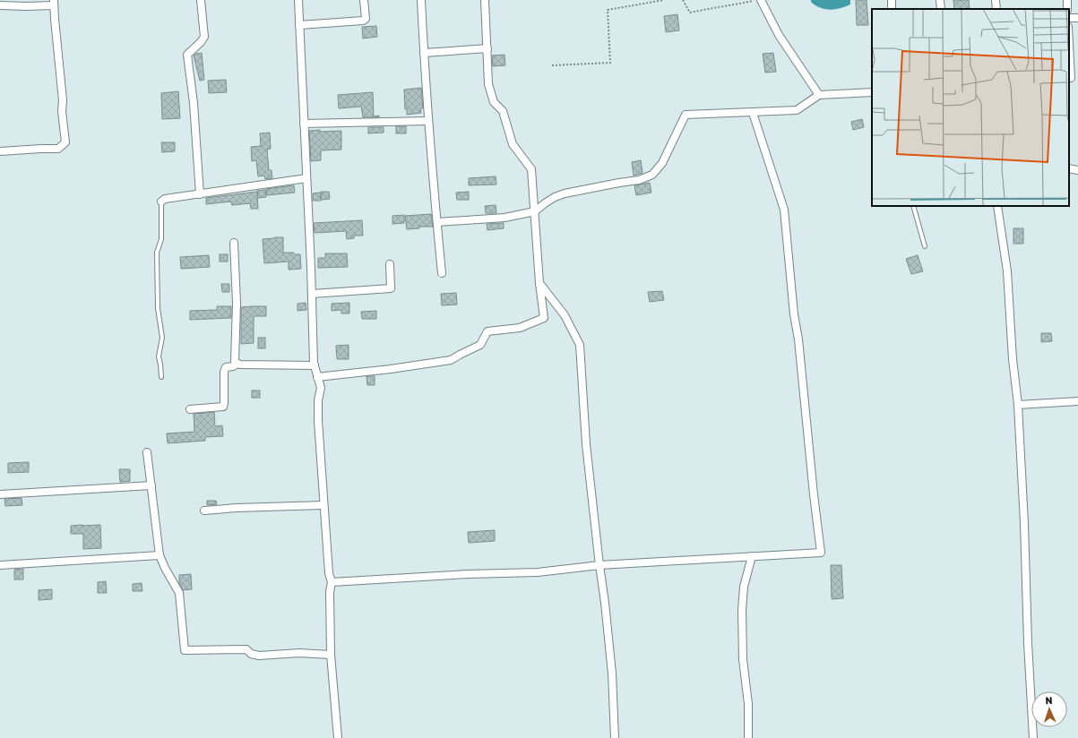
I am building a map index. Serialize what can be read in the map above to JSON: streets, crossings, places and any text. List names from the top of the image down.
{
  "north": "top"
}
